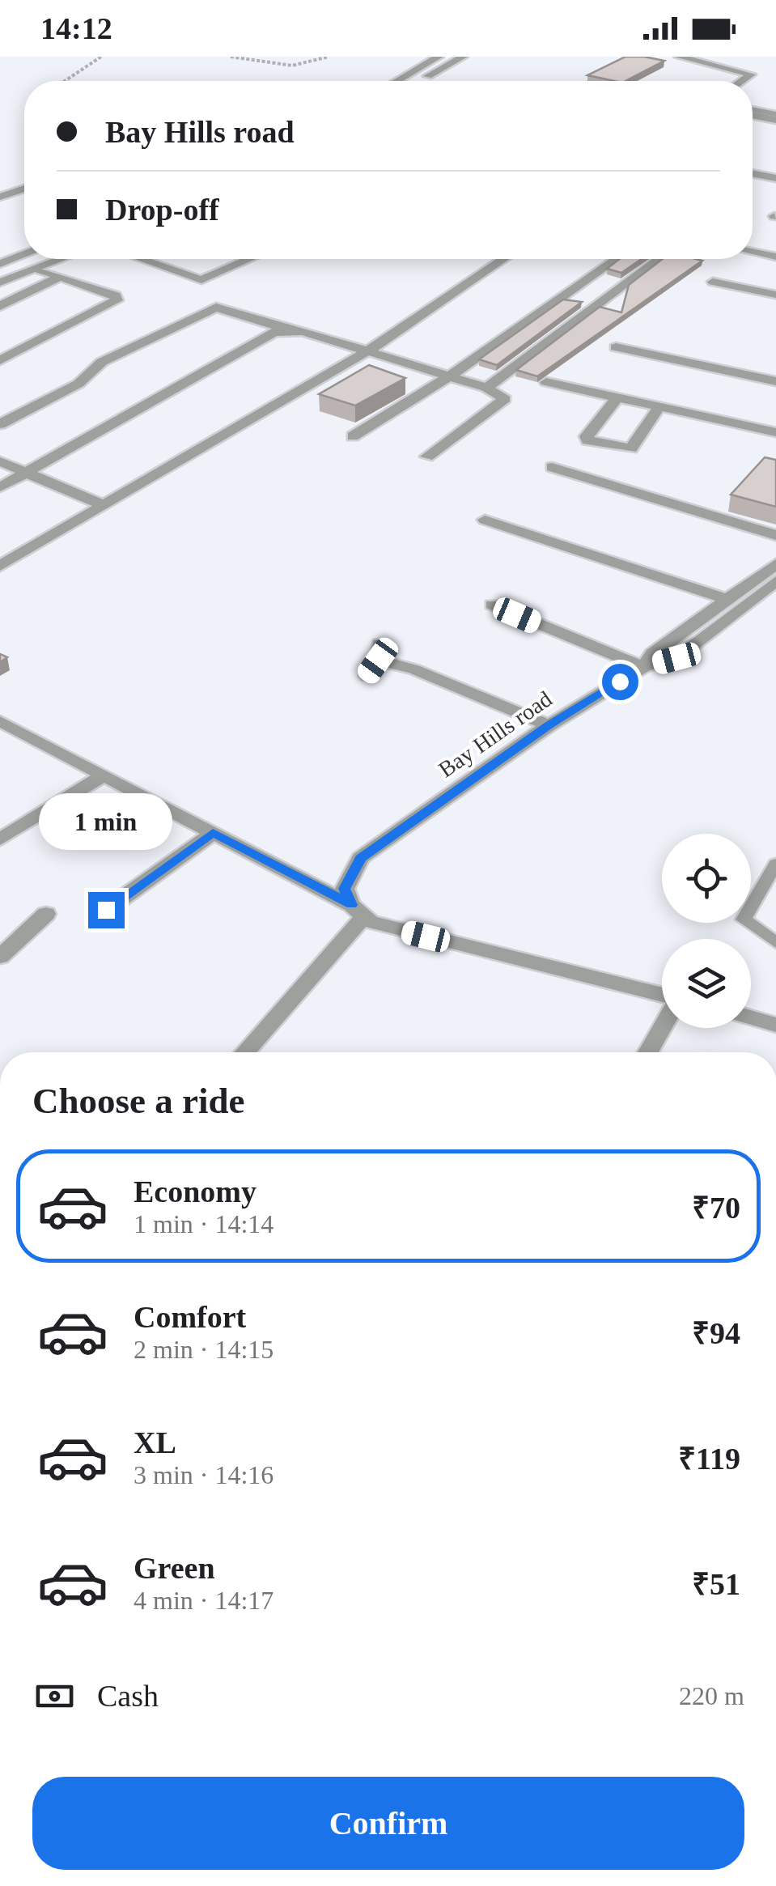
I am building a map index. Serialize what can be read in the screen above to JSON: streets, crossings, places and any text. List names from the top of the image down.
{
  "streets": {
    "street": ["Bay Hills road"]
  },
  "page": {
    "status": "14:12",
    "banner": ["Bay Hills road", "Drop-off"],
    "bubble": "1 min",
    "heading": "Choose a ride",
    "list": [
      {
        "name": "Economy",
        "note": "1 min · 14:14",
        "value": "₹70"
      },
      {
        "name": "Comfort",
        "note": "2 min · 14:15",
        "value": "₹94"
      },
      {
        "name": "XL",
        "note": "3 min · 14:16",
        "value": "₹119"
      },
      {
        "name": "Green",
        "note": "4 min · 14:17",
        "value": "₹51"
      }
    ],
    "pay": ["Cash", "220 m"],
    "buttons": "Confirm"
  }
}
